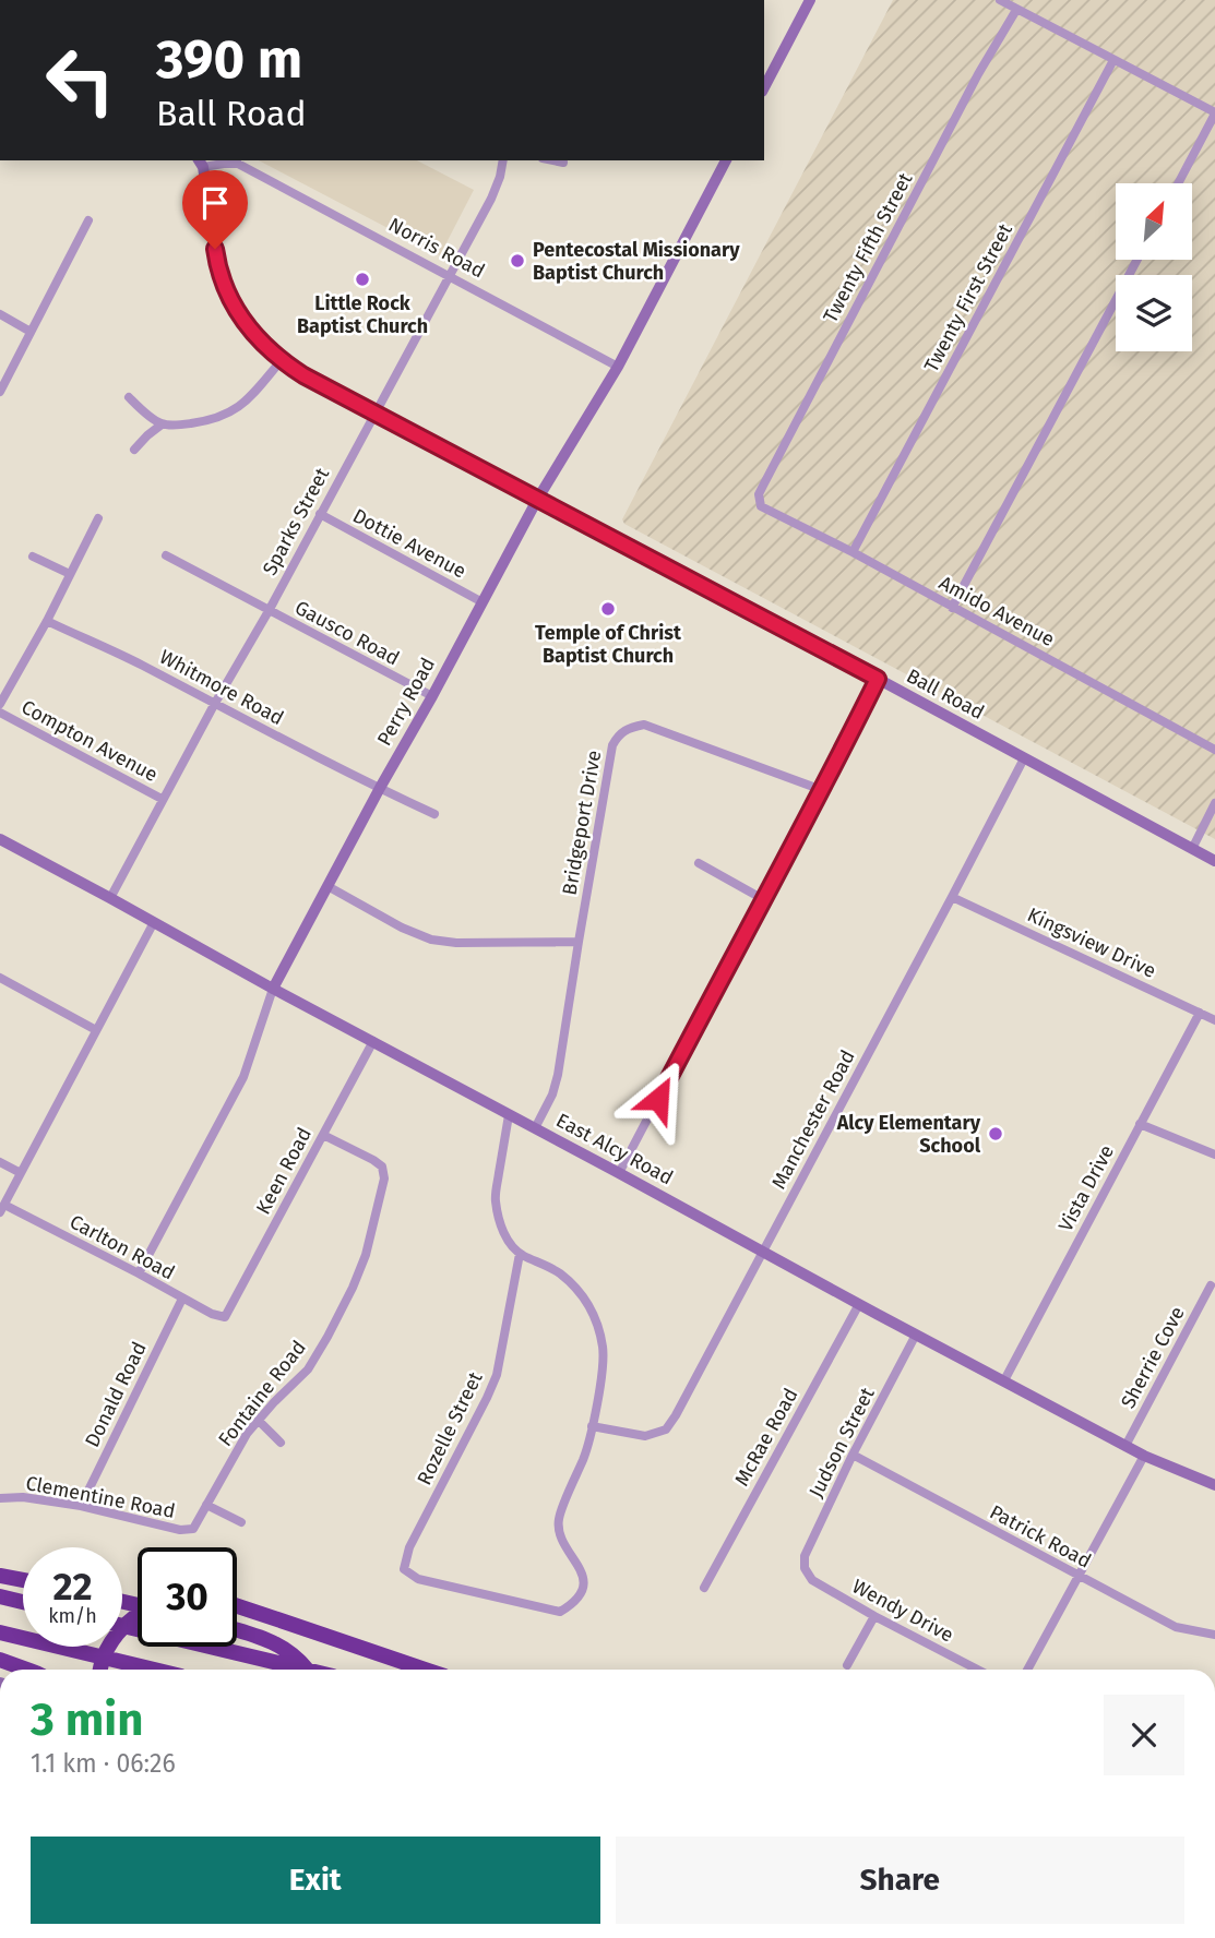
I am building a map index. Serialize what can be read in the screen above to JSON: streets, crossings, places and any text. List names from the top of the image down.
{
  "streets": {
    "street": [
      "Norris Road",
      "Twenty Fifth Street",
      "Twenty First Street",
      "Sparks Street",
      "Dottie Avenue",
      "Amido Avenue",
      "Gausco Road",
      "Whitmore Road",
      "Ball Road",
      "Perry Road",
      "Compton Avenue",
      "Bridgeport Drive",
      "Kingsview Drive",
      "Manchester Road",
      "East Alcy Road",
      "Keen Road",
      "Vista Drive",
      "Carlton Road",
      "Sherrie Cove",
      "Fontaine Road",
      "Donald Road",
      "Rozelle Street",
      "McRae Road",
      "Judson Street",
      "Clementine Road",
      "Patrick Road",
      "Wendy Drive"
    ]
  },
  "crossings": [
    ["Norris Road", "Sparks Street"],
    ["Norris Road", "Ball Road"],
    ["Norris Road", "Perry Road"],
    ["Twenty Fifth Street", "Amido Avenue"],
    ["Twenty First Street", "Amido Avenue"],
    ["Sparks Street", "Dottie Avenue"],
    ["Sparks Street", "Gausco Road"],
    ["Sparks Street", "Whitmore Road"],
    ["Sparks Street", "Ball Road"],
    ["Sparks Street", "Compton Avenue"],
    ["Sparks Street", "East Alcy Road"],
    ["Dottie Avenue", "Perry Road"],
    ["Gausco Road", "Perry Road"],
    ["Whitmore Road", "Perry Road"],
    ["Ball Road", "Perry Road"],
    ["Ball Road", "Manchester Road"],
    ["Perry Road", "East Alcy Road"],
    ["Perry Road", "Carlton Road"],
    ["Bridgeport Drive", "East Alcy Road"],
    ["Kingsview Drive", "Manchester Road"],
    ["Kingsview Drive", "Vista Drive"],
    ["Manchester Road", "East Alcy Road"],
    ["Manchester Road", "Rozelle Street"],
    ["East Alcy Road", "Keen Road"],
    ["East Alcy Road", "Vista Drive"],
    ["East Alcy Road", "Sherrie Cove"],
    ["East Alcy Road", "McRae Road"],
    ["East Alcy Road", "Judson Street"],
    ["Keen Road", "Carlton Road"],
    ["Keen Road", "Fontaine Road"],
    ["Carlton Road", "Donald Road"],
    ["Fontaine Road", "Clementine Road"],
    ["Donald Road", "Clementine Road"],
    ["Judson Street", "Patrick Road"],
    ["Judson Street", "Wendy Drive"]
  ],
  "places": [
    "Pentecostal Missionary Baptist Church",
    "Little Rock Baptist Church",
    "Temple of Christ Baptist Church",
    "Alcy Elementary School"
  ],
  "north": "top right",
  "page": {
    "turn": ["390 m", "Ball Road"],
    "speed": "22 km/h",
    "limit": "30",
    "heading": ["3 min", "1.1 km · 06:26"],
    "buttons": ["Exit", "Share"]
  }
}
